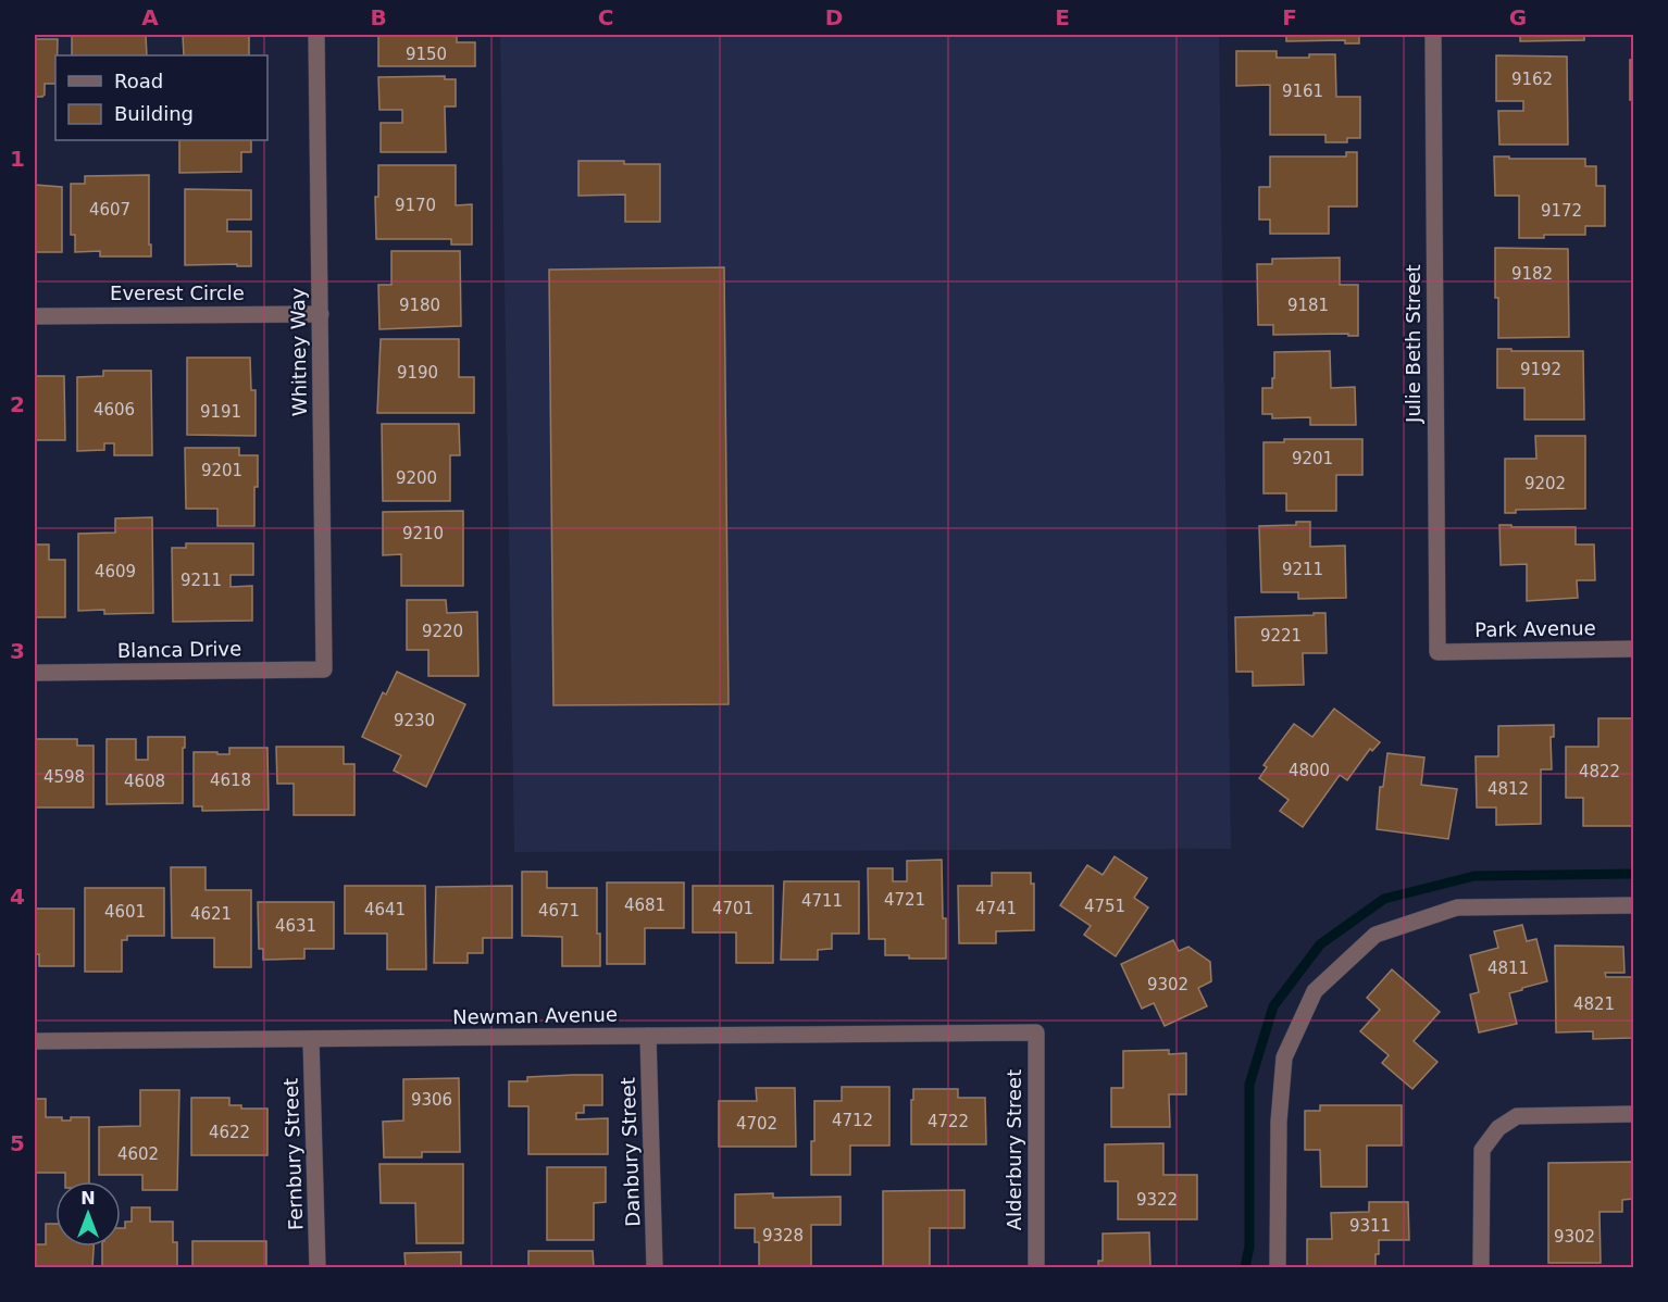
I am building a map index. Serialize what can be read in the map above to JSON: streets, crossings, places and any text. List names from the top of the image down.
{
  "streets": {
    "street": [
      "Everest Circle",
      "Julie Beth Street",
      "Whitney Way",
      "Park Avenue",
      "Blanca Drive",
      "Newman Avenue",
      "Alderbury Street",
      "Danbury Street",
      "Fernbury Street"
    ]
  },
  "crossings": [
    ["Everest Circle", "Whitney Way"],
    ["Julie Beth Street", "Park Avenue"],
    ["Whitney Way", "Blanca Drive"],
    ["Newman Avenue", "Alderbury Street"],
    ["Newman Avenue", "Danbury Street"],
    ["Newman Avenue", "Fernbury Street"]
  ],
  "house_numbers": [
    "9150",
    "9162",
    "9161",
    "9170",
    "4607",
    "9172",
    "9182",
    "9180",
    "9181",
    "9192",
    "9190",
    "4606",
    "9191",
    "9201",
    "9201",
    "9200",
    "9202",
    "9210",
    "9211",
    "4609",
    "9211",
    "9220",
    "9221",
    "9230",
    "4800",
    "4822",
    "4598",
    "4618",
    "4608",
    "4812",
    "4721",
    "4711",
    "4681",
    "4751",
    "4701",
    "4741",
    "4641",
    "4671",
    "4601",
    "4621",
    "4631",
    "4811",
    "9302",
    "4821",
    "9306",
    "4712",
    "4722",
    "4702",
    "4622",
    "4602",
    "9322",
    "9311",
    "9328",
    "9302"
  ],
  "legend": ["Road", "Building"],
  "north": "top",
  "grid": {
    "columns": [
      "A",
      "B",
      "C",
      "D",
      "E",
      "F",
      "G"
    ],
    "rows": [
      "1",
      "2",
      "3",
      "4",
      "5"
    ]
  }
}
